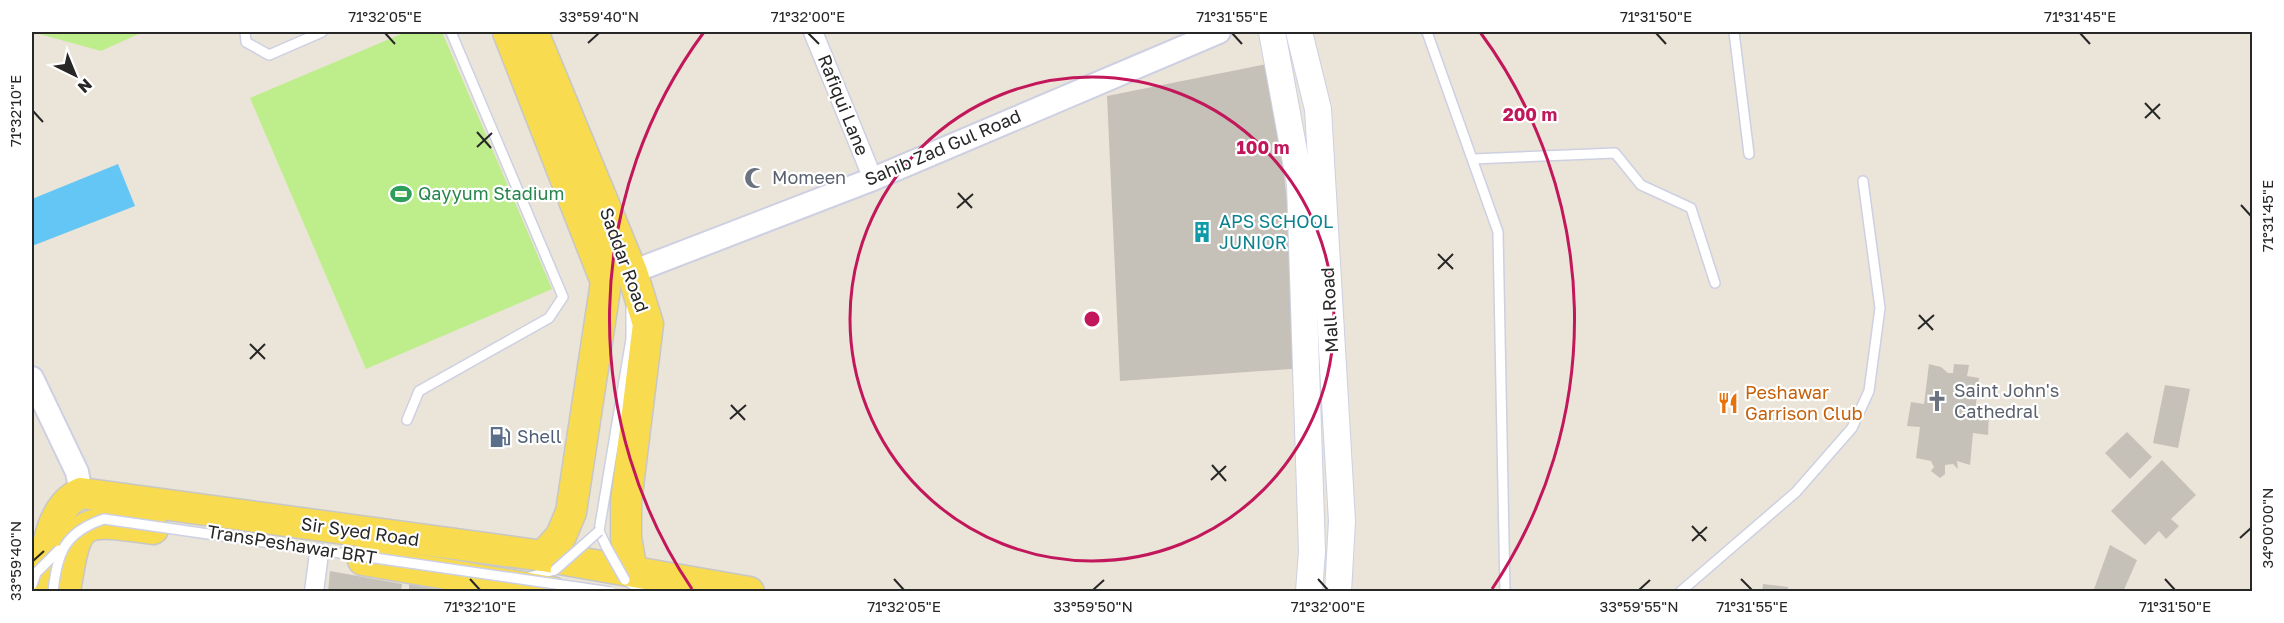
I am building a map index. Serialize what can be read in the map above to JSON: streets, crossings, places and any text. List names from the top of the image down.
{
  "streets": {
    "main road": ["Saddar Road", "Mall Road", "Sir Syed Road"],
    "street": ["Rafiqui Lane", "Sahib Zad Gul Road"],
    "lane": ["TransPeshawar BRT"]
  },
  "crossings": [
    ["Rafiqui Lane", "Sahib Zad Gul Road"],
    ["Sahib Zad Gul Road", "Saddar Road"],
    ["Saddar Road", "Sir Syed Road"]
  ],
  "places": {
    "mosque": ["Momeen"],
    "sports": ["Qayyum Stadium"],
    "building": ["APS SCHOOL JUNIOR"],
    "church": ["Saint John's Cathedral"],
    "restaurant": ["Peshawar Garrison Club"],
    "fuel station": ["Shell"]
  },
  "north": "bottom right",
  "coordinates": [
    "71°32'05\"E",
    "33°59'40\"N",
    "71°32'00\"E",
    "71°31'55\"E",
    "71°31'50\"E",
    "71°31'45\"E",
    "71°32'10\"E",
    "34°00'00\"N",
    "33°59'50\"N",
    "33°59'55\"N"
  ],
  "rings": ["200 m", "100 m"]
}
